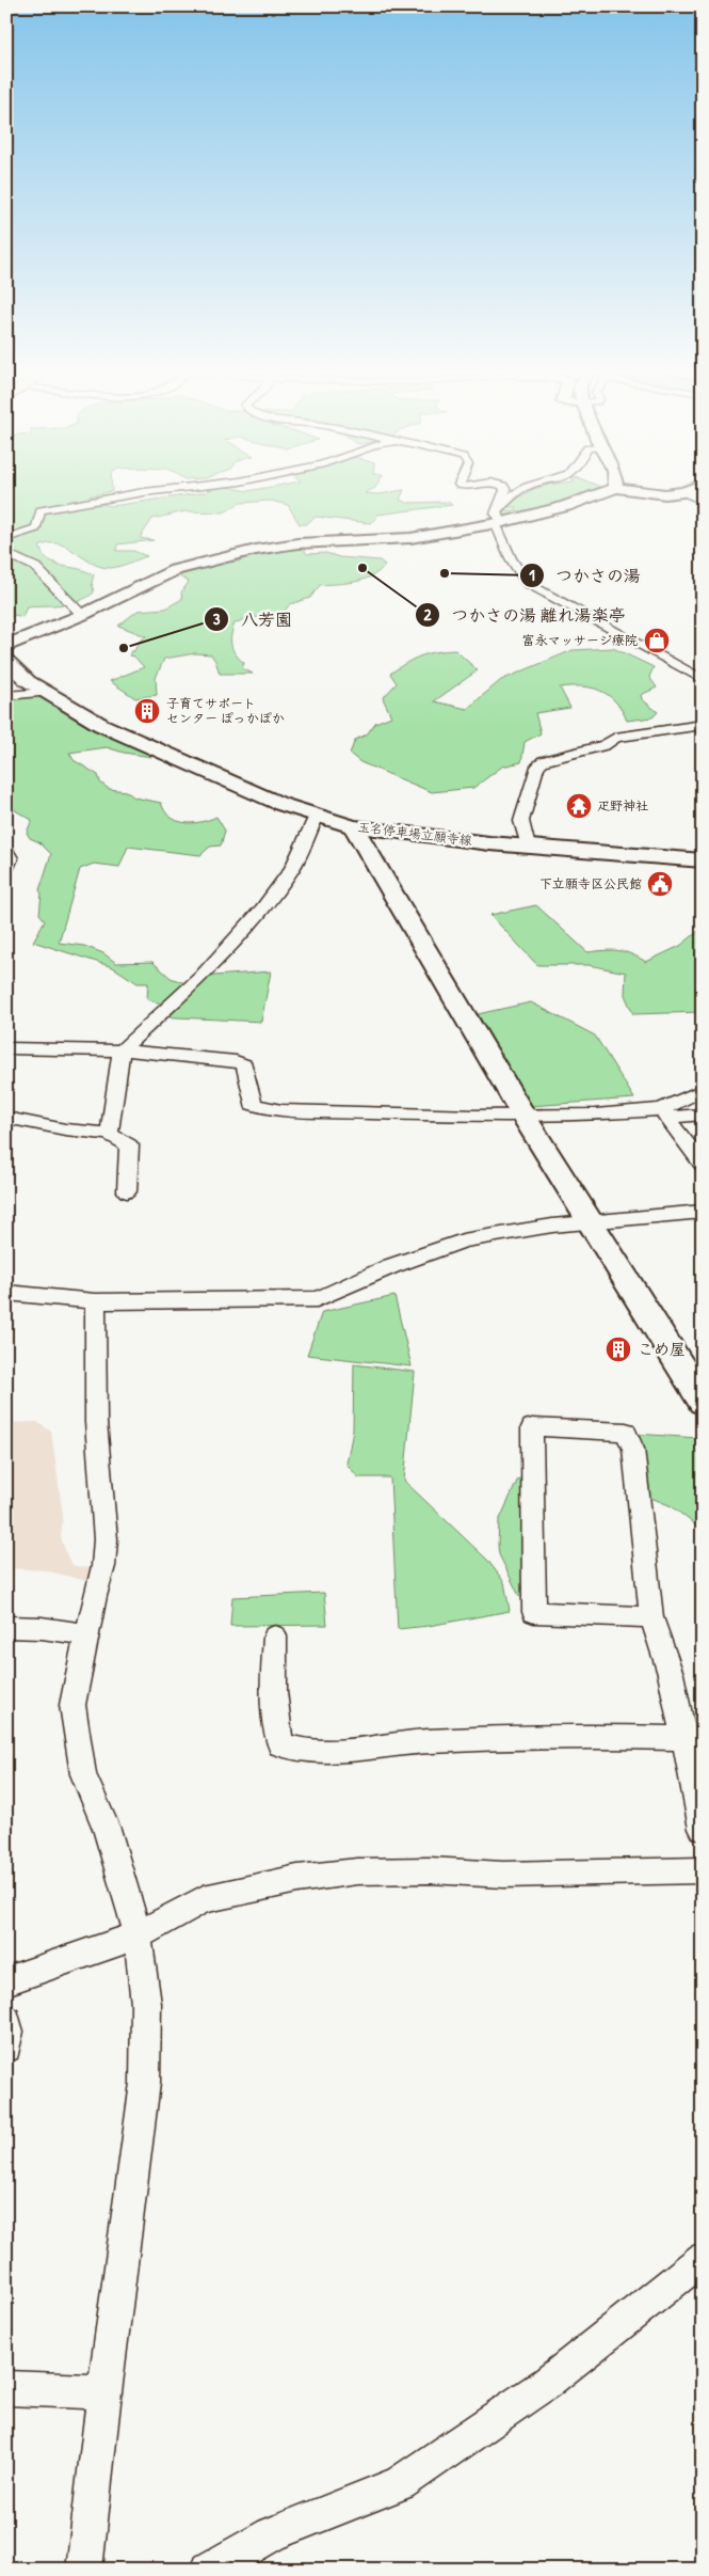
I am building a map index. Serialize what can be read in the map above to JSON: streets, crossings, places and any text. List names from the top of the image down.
{
  "streets": {
    "street": ["玉名停車場立願寺線"]
  },
  "places": {
    "other": ["つかさの湯 離れ湯楽亭", "つかさの湯", "八芳園"],
    "shop": ["富永マッサージ療院"],
    "building": ["子育てサポート センター ぽっかぽか", "こめ屋"],
    "temple": ["疋野神社"],
    "public building": ["下立願寺区公民館"]
  }
}
